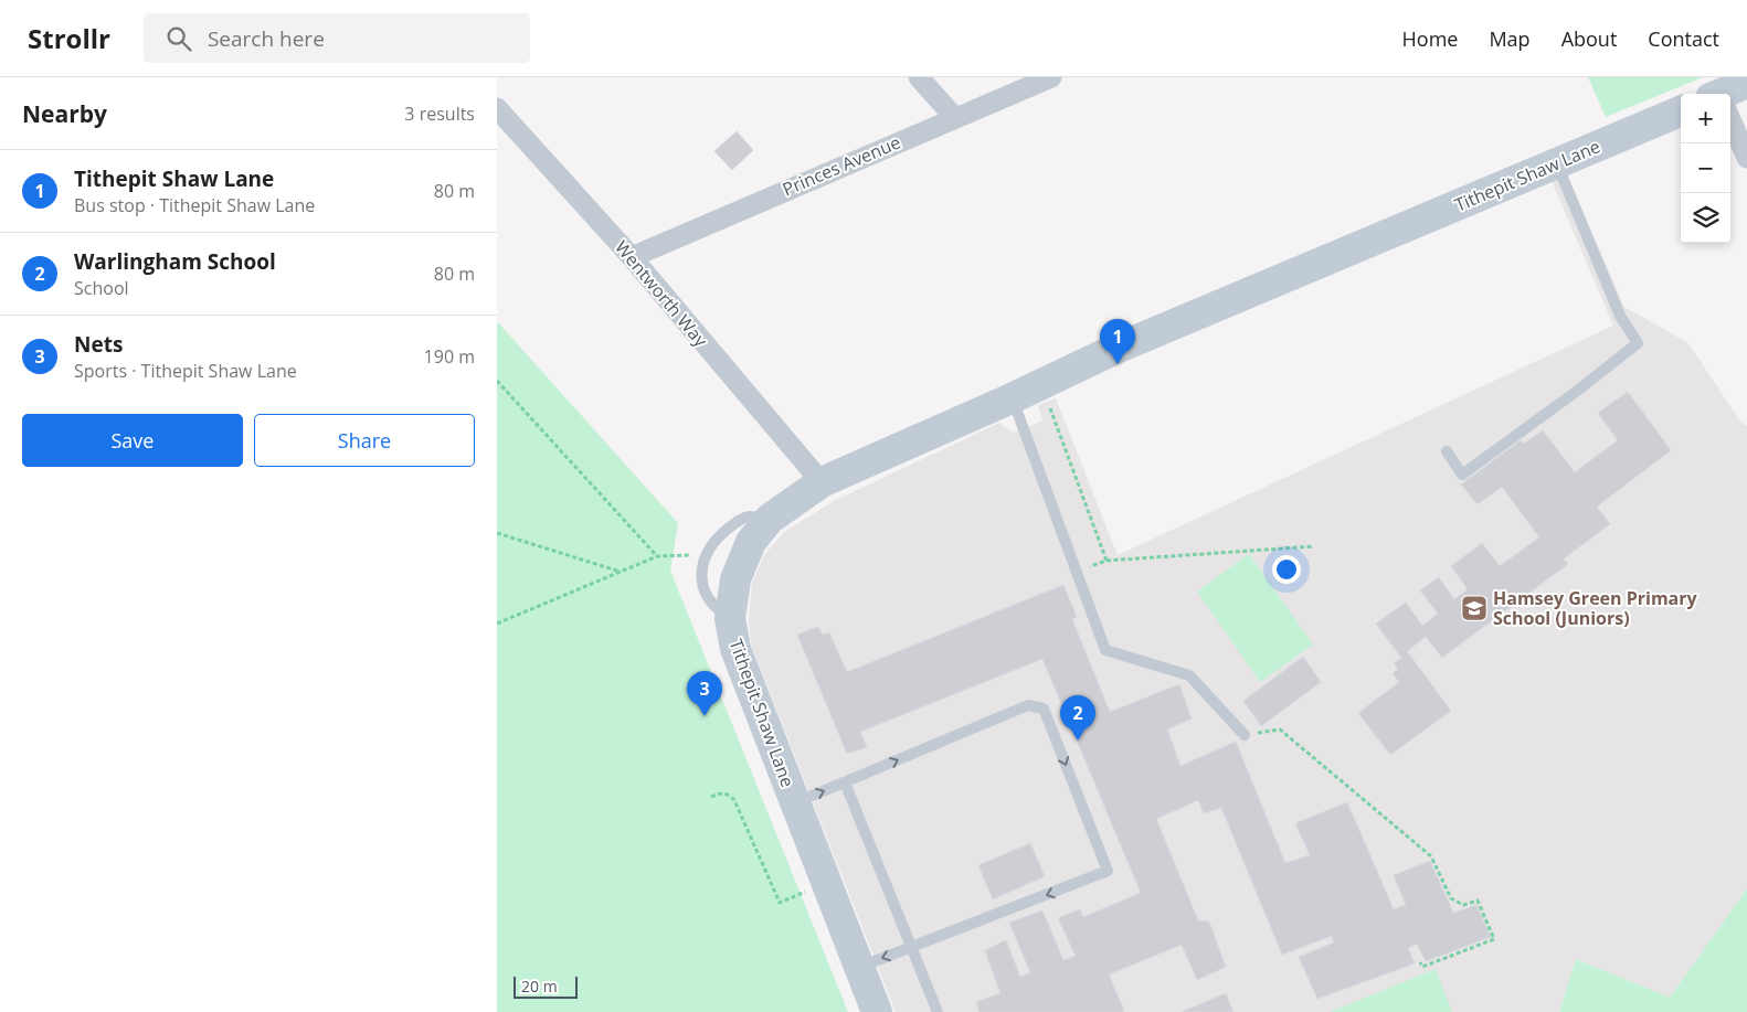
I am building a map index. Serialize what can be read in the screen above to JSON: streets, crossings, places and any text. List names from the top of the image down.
{
  "streets": {
    "street": ["Princes Avenue", "Tithepit Shaw Lane", "Wentworth Way"]
  },
  "crossings": [
    ["Princes Avenue", "Wentworth Way"],
    ["Tithepit Shaw Lane", "Wentworth Way"]
  ],
  "places": {
    "school or university": ["Hamsey Green Primary School (Juniors)"]
  },
  "scale_bar": "20 m",
  "page": {
    "header": "Strollr",
    "search": "Search here",
    "nav": [
      "Home",
      "Map",
      "About",
      "Contact"
    ],
    "heading": ["Nearby", "3 results"],
    "map_buttons": ["+", "−"],
    "list": [
      {
        "mark": "1",
        "name": "Tithepit Shaw Lane",
        "note": "Bus stop · Tithepit Shaw Lane",
        "value": "80 m"
      },
      {
        "mark": "2",
        "name": "Warlingham School",
        "note": "School",
        "value": "80 m"
      },
      {
        "mark": "3",
        "name": "Nets",
        "note": "Sports · Tithepit Shaw Lane",
        "value": "190 m"
      }
    ],
    "pins": ["1", "3", "2"],
    "buttons": ["Save", "Share"],
    "scale": "20 m"
  }
}
